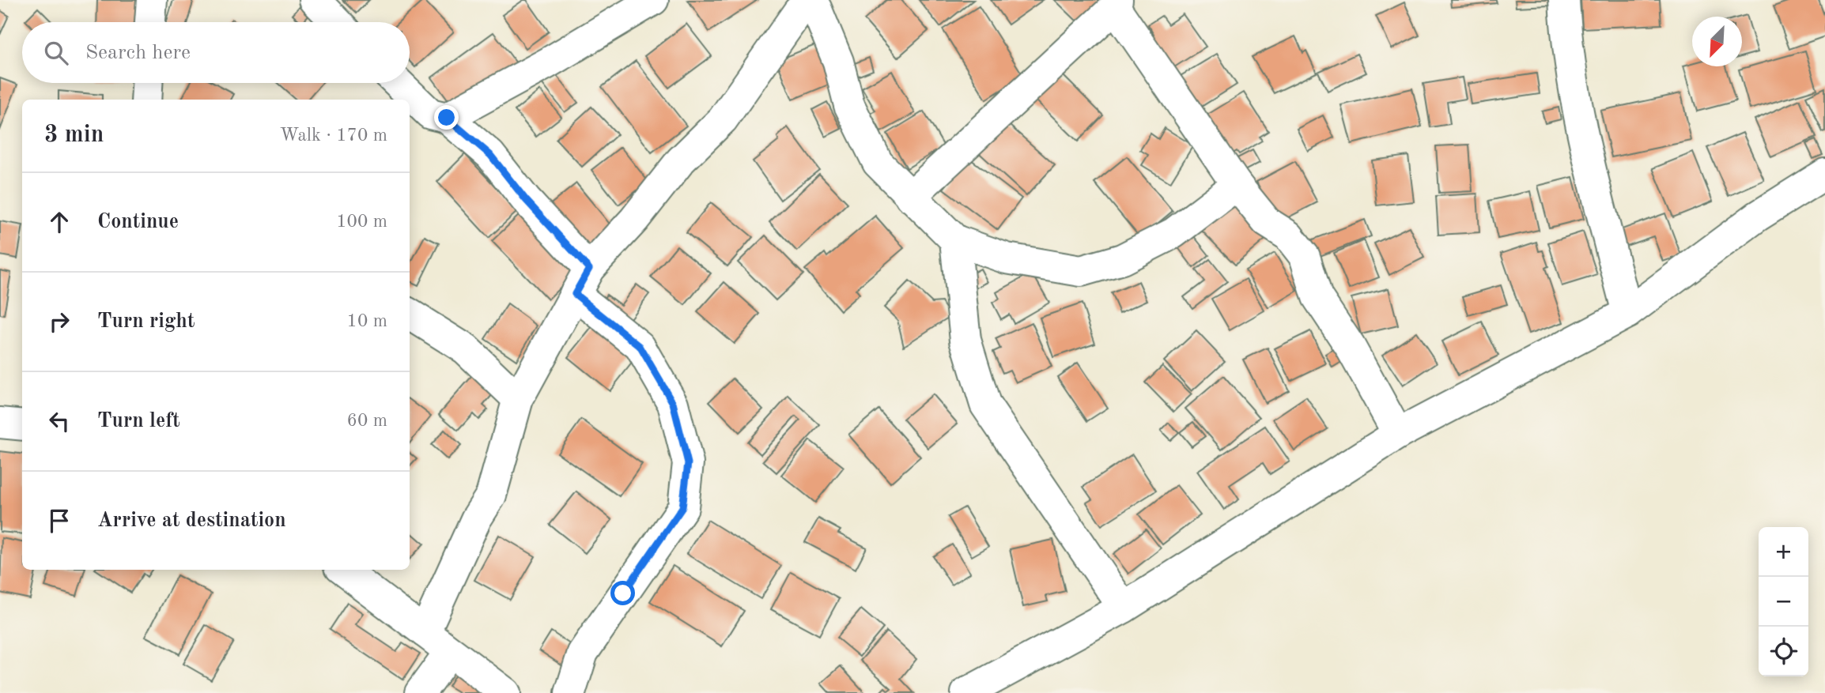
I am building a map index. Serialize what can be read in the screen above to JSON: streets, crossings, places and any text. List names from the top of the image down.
{
  "north": "bottom left",
  "page": {
    "search": "Search here",
    "heading": ["3 min", "Walk · 170 m"],
    "list": [
      ["Continue", "100 m"],
      ["Turn right", "10 m"],
      ["Turn left", "60 m"],
      "Arrive at destination"
    ],
    "map_buttons": ["+", "−"]
  }
}
